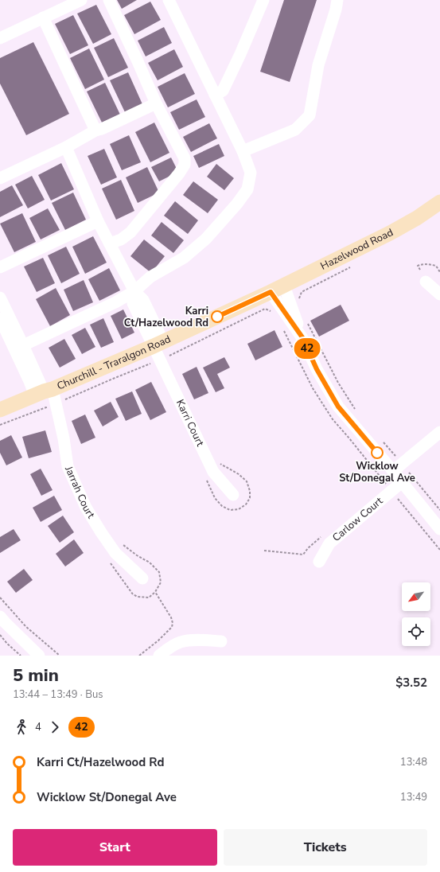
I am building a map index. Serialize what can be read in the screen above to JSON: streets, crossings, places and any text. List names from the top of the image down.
{
  "streets": {
    "main road": ["Hazelwood Road", "Churchill - Traralgon Road"],
    "street": ["Karri Court", "Jarrah Court", "Carlow Court"]
  },
  "crossings": [
    ["Hazelwood Road", "Churchill - Traralgon Road"],
    ["Churchill - Traralgon Road", "Karri Court"],
    ["Churchill - Traralgon Road", "Jarrah Court"]
  ],
  "places": ["Karri Ct/Hazelwood Rd", "Wicklow St/Donegal Ave"],
  "lines": ["bus line 42"],
  "north": "bottom left",
  "page": {
    "on_map": "42",
    "heading": ["5 min", "13:44 – 13:49 · Bus", "$3.52"],
    "legs": ["4", "42"],
    "list": [
      {
        "name": "Karri Ct/Hazelwood Rd",
        "value": "13:48"
      },
      {
        "name": "Wicklow St/Donegal Ave",
        "value": "13:49"
      }
    ],
    "buttons": ["Start", "Tickets"]
  }
}
